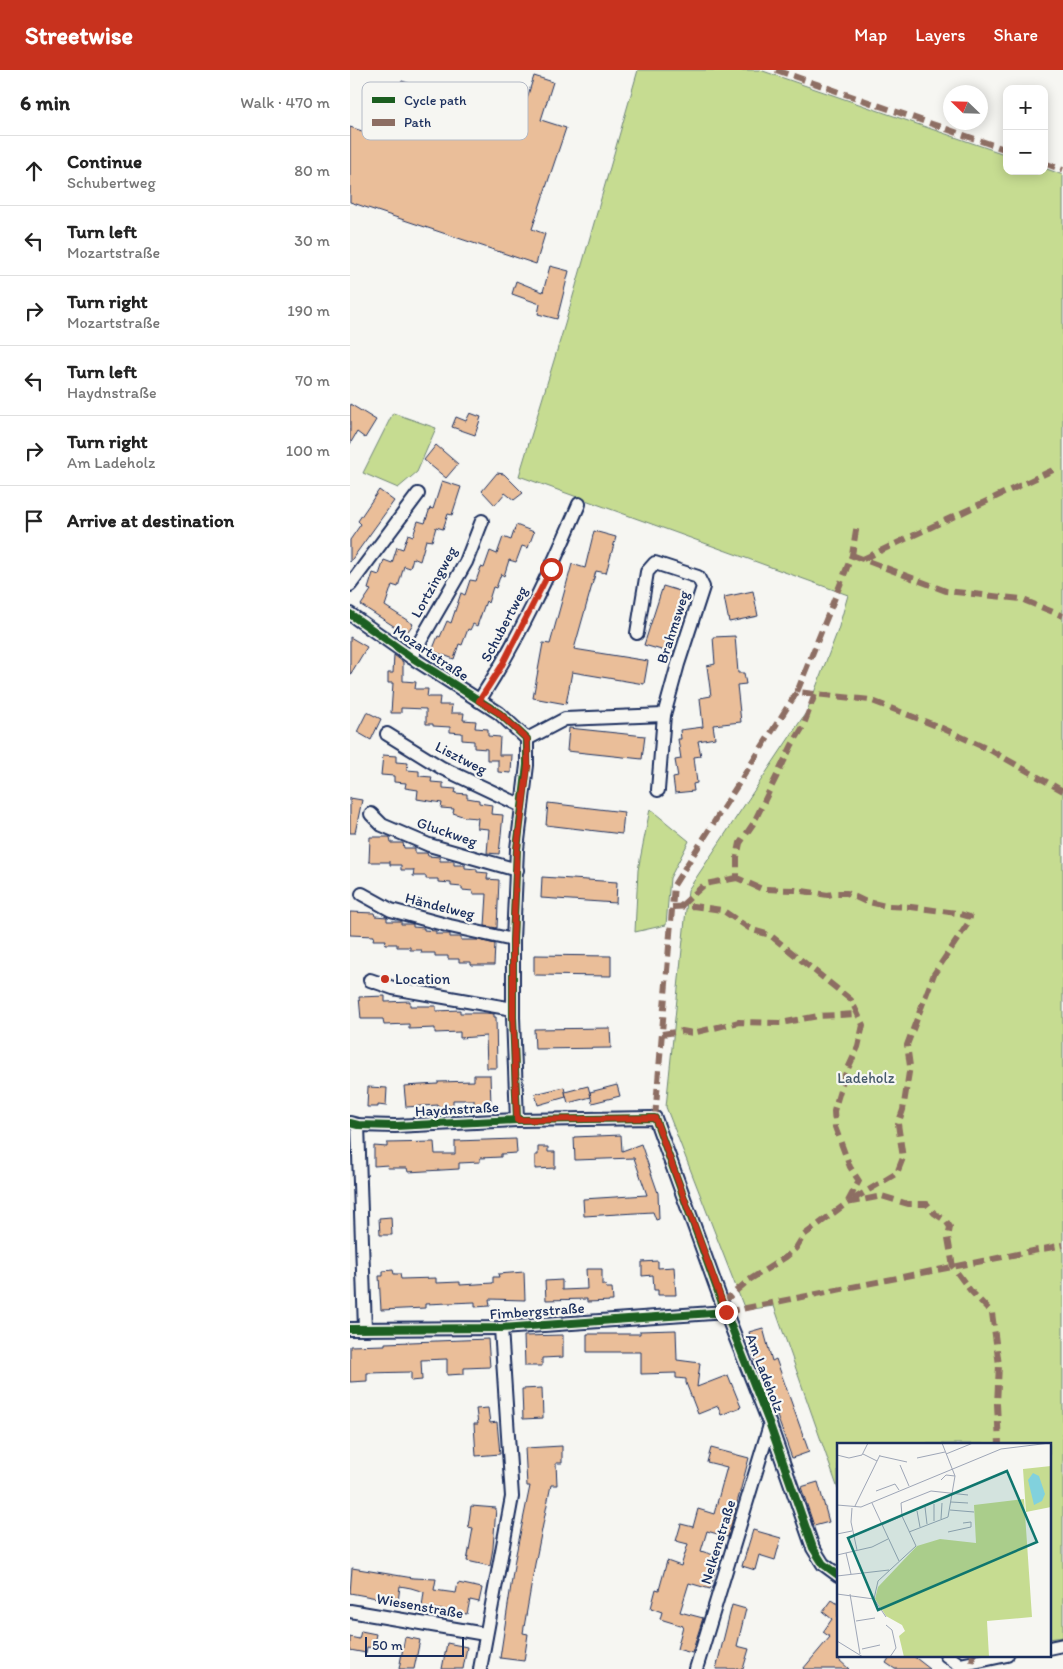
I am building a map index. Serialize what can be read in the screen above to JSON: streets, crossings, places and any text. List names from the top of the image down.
{
  "streets": {
    "street": [
      "Lortzingweg",
      "Schubertweg",
      "Brahmsweg",
      "Mozartstraße",
      "Lisztweg",
      "Gluckweg",
      "Händelweg",
      "Haydnstraße",
      "Fimbergstraße",
      "Am Ladeholz",
      "Nelkenstraße",
      "Wiesenstraße"
    ]
  },
  "crossings": [
    ["Lortzingweg", "Mozartstraße"],
    ["Schubertweg", "Mozartstraße"],
    ["Haydnstraße", "Am Ladeholz"],
    ["Fimbergstraße", "Am Ladeholz"],
    ["Am Ladeholz", "Nelkenstraße"]
  ],
  "parks": ["Ladeholz"],
  "places": ["Location"],
  "legend": ["Cycle path", "Path"],
  "scale_bar": "50 m",
  "north": "top left",
  "page": {
    "header": "Streetwise",
    "nav": ["Map", "Layers", "Share"],
    "heading": ["6 min", "Walk · 470 m"],
    "map_buttons": ["+", "−"],
    "list": [
      ["Continue", "Schubertweg", "80 m"],
      ["Turn left", "Mozartstraße", "30 m"],
      ["Turn right", "Mozartstraße", "190 m"],
      ["Turn left", "Haydnstraße", "70 m"],
      ["Turn right", "Am Ladeholz", "100 m"],
      "Arrive at destination"
    ],
    "scale": "50 m"
  }
}
